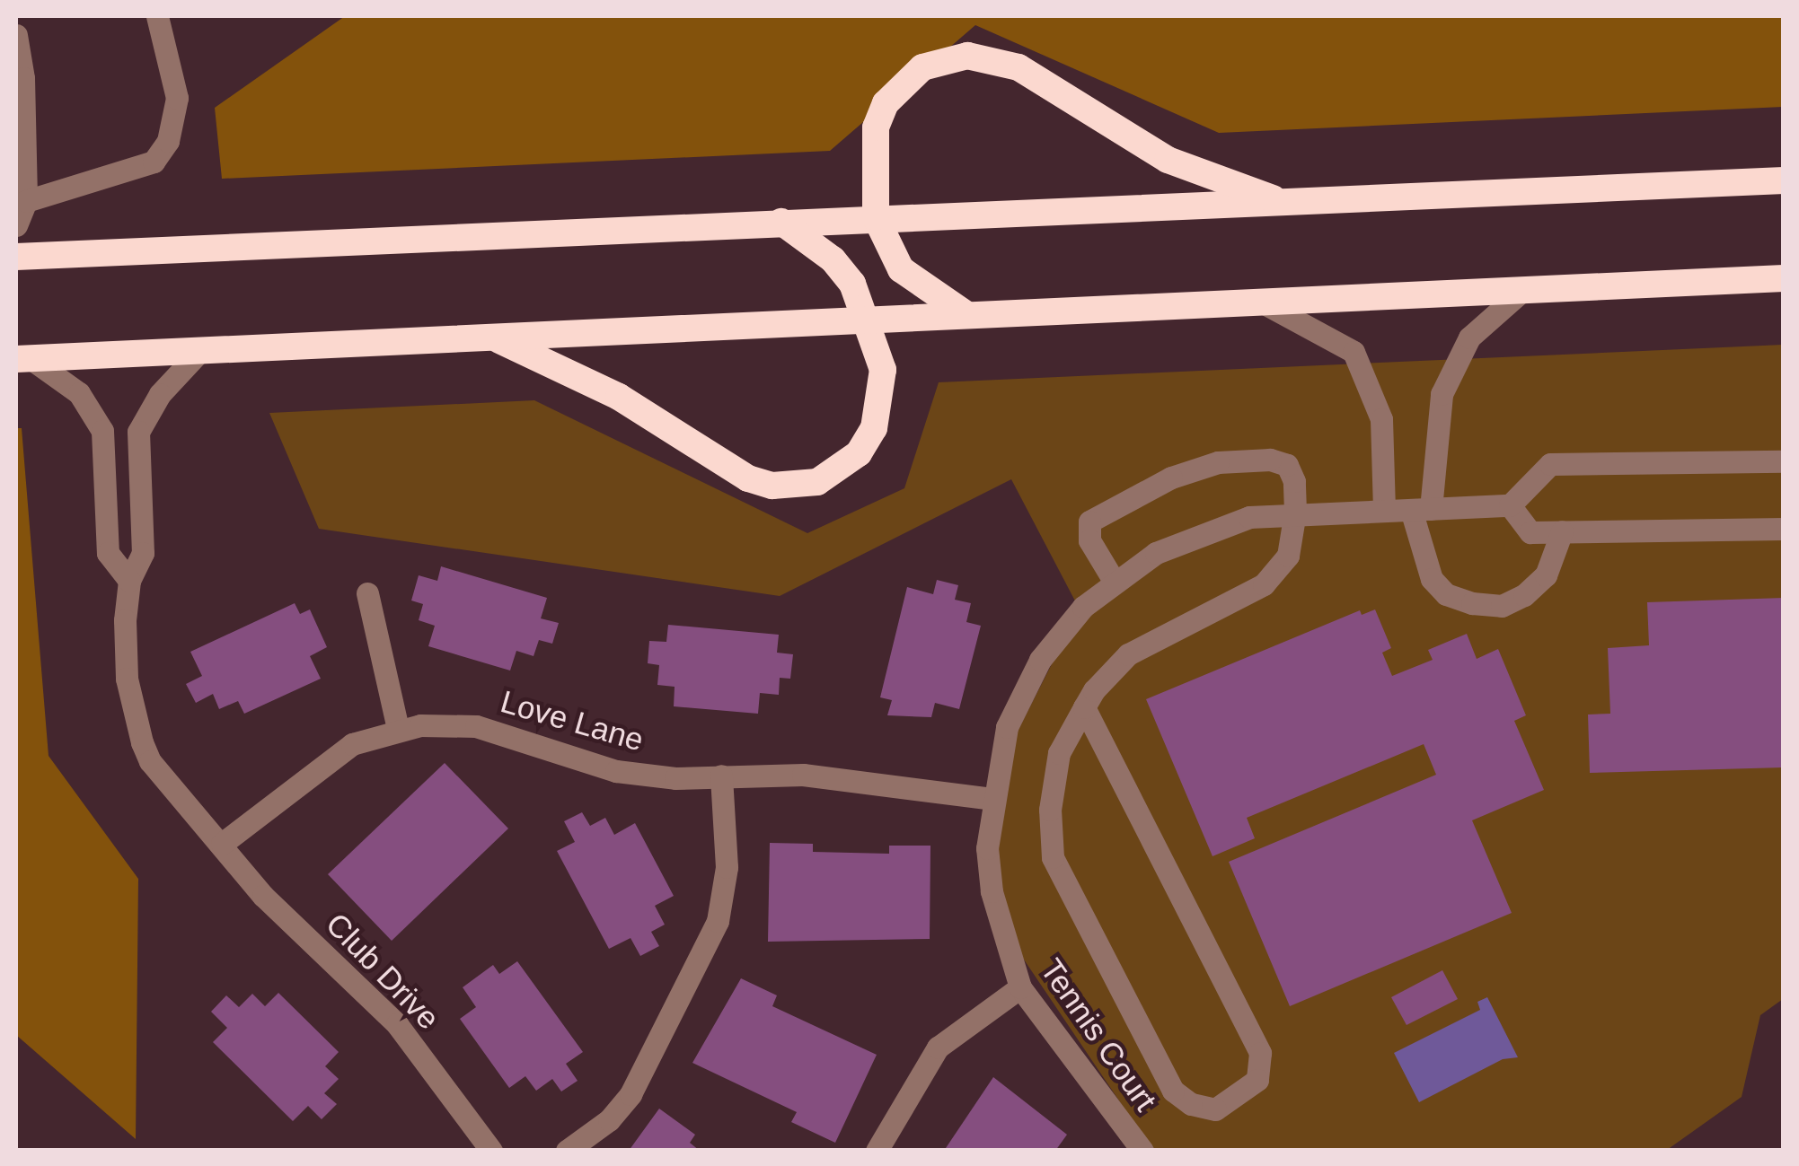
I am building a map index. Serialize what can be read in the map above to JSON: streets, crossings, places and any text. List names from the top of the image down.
{
  "streets": {
    "street": ["Love Lane", "Club Drive", "Tennis Court"]
  },
  "crossings": [
    ["Love Lane", "Club Drive"],
    ["Love Lane", "Tennis Court"]
  ]
}
